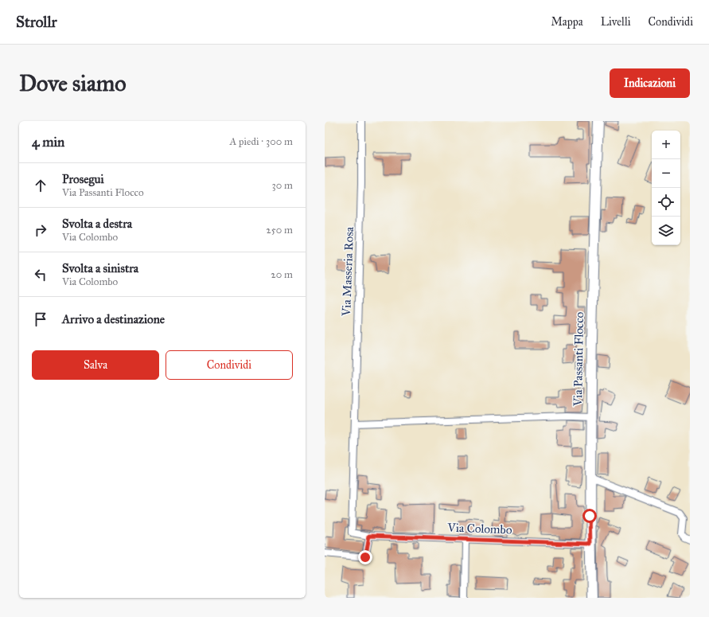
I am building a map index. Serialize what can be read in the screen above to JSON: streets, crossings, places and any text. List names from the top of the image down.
{
  "streets": {
    "main road": ["Via Passanti Flocco"],
    "street": ["Via Masseria Rosa", "Via Colombo"]
  },
  "crossings": [
    ["Via Masseria Rosa", "Via Colombo"],
    ["Via Passanti Flocco", "Via Colombo"]
  ],
  "page": {
    "header": "Strollr",
    "nav": ["Mappa", "Livelli", "Condividi"],
    "buttons": [
      "Indicazioni",
      ["Salva", "Condividi"]
    ],
    "title": "Dove siamo",
    "heading": ["4 min", "A piedi · 300 m"],
    "map_buttons": ["+", "−"],
    "list": [
      ["Prosegui", "Via Passanti Flocco", "30 m"],
      ["Svolta a destra", "Via Colombo", "250 m"],
      ["Svolta a sinistra", "Via Colombo", "20 m"],
      "Arrivo a destinazione"
    ]
  }
}
